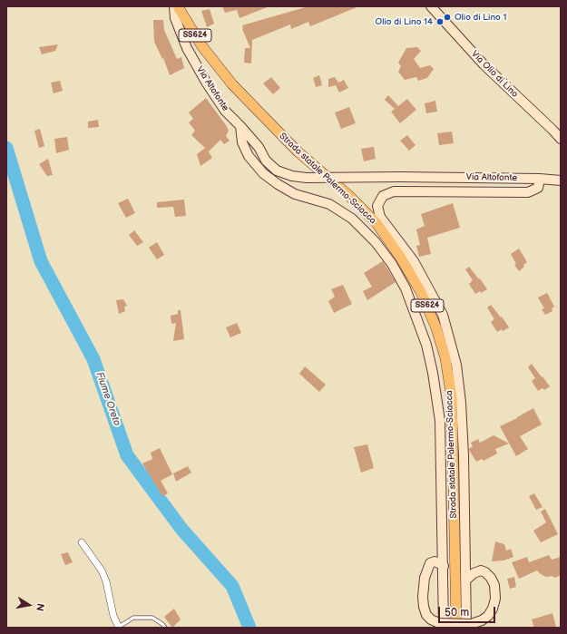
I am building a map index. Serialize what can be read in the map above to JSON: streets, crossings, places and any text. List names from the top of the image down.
{
  "streets": {
    "main road": [
      "SS624",
      "Via Olio di Lino",
      "Via Altofonte",
      "Strada statale Palermo-Sciacca"
    ]
  },
  "water": ["Fiume Oreto"],
  "places": ["Olio di Lino 1", "Olio di Lino 14"],
  "scale_bar": "50 m",
  "north": "right"
}
